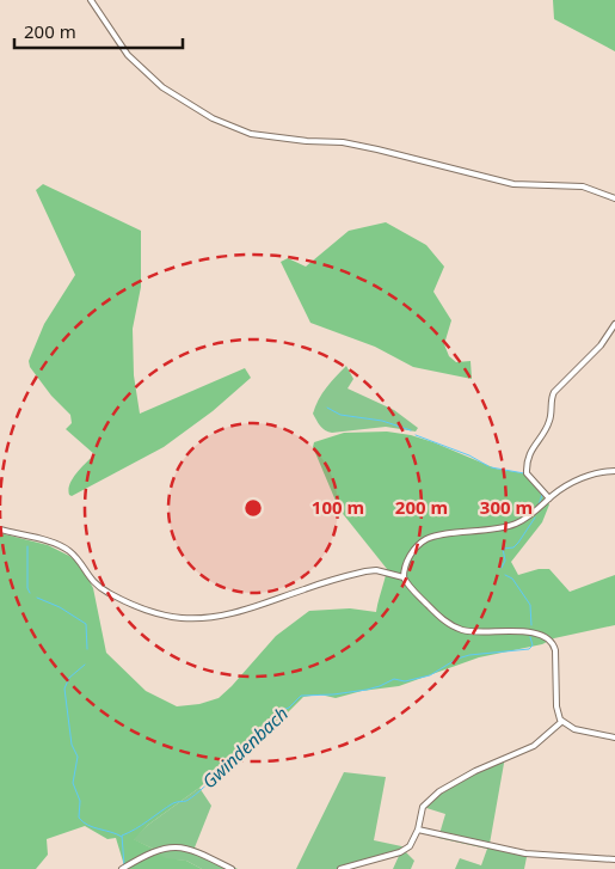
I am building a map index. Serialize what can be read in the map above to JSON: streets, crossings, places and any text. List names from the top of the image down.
{
  "water": ["Gwindenbach"],
  "scale_bar": "200 m",
  "rings": ["100 m", "200 m", "300 m"]
}
